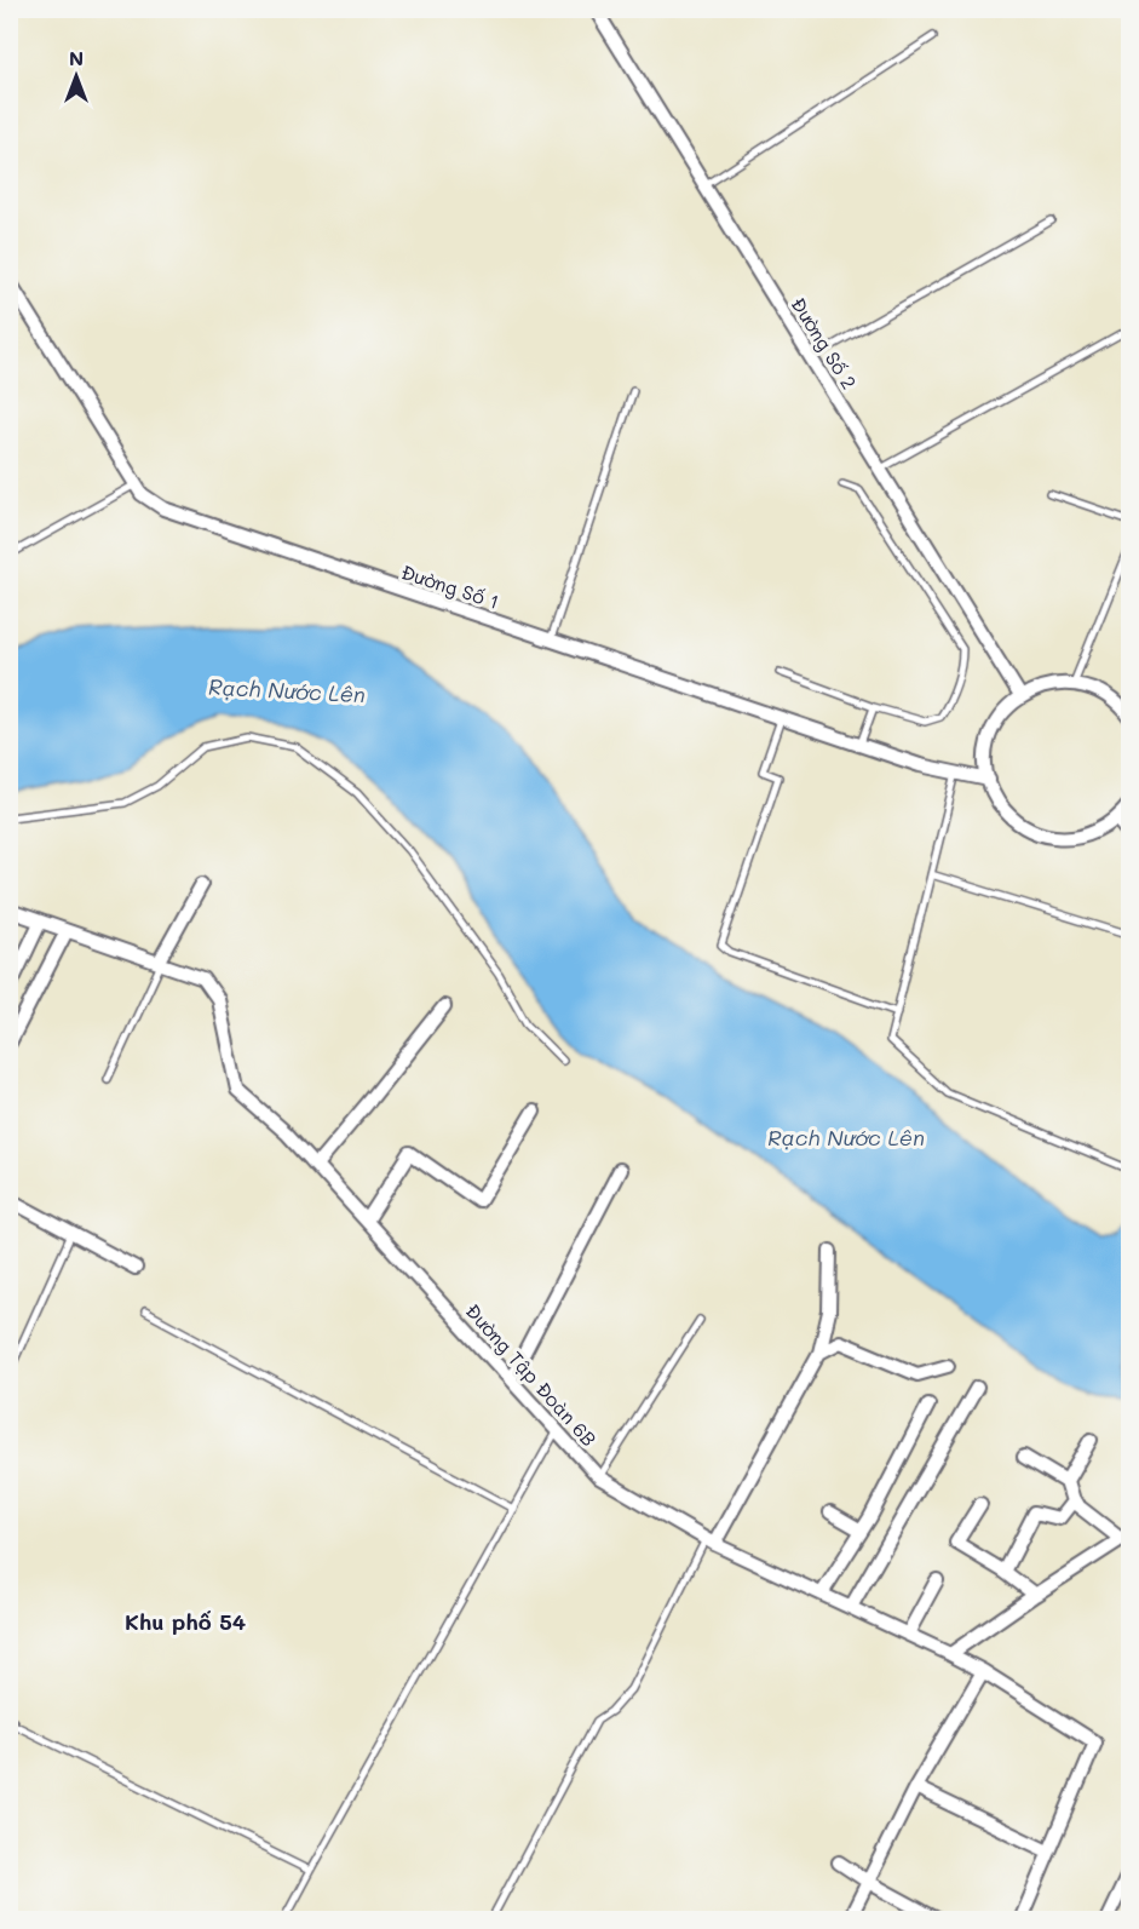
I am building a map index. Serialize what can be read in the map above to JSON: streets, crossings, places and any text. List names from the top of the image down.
{
  "streets": {
    "street": ["Đường Số 2", "Đường Số 1", "Đường Tập Đoàn 6B"]
  },
  "districts": ["Khu phố 54"],
  "water": ["Rạch Nước Lên"],
  "north": "top"
}
